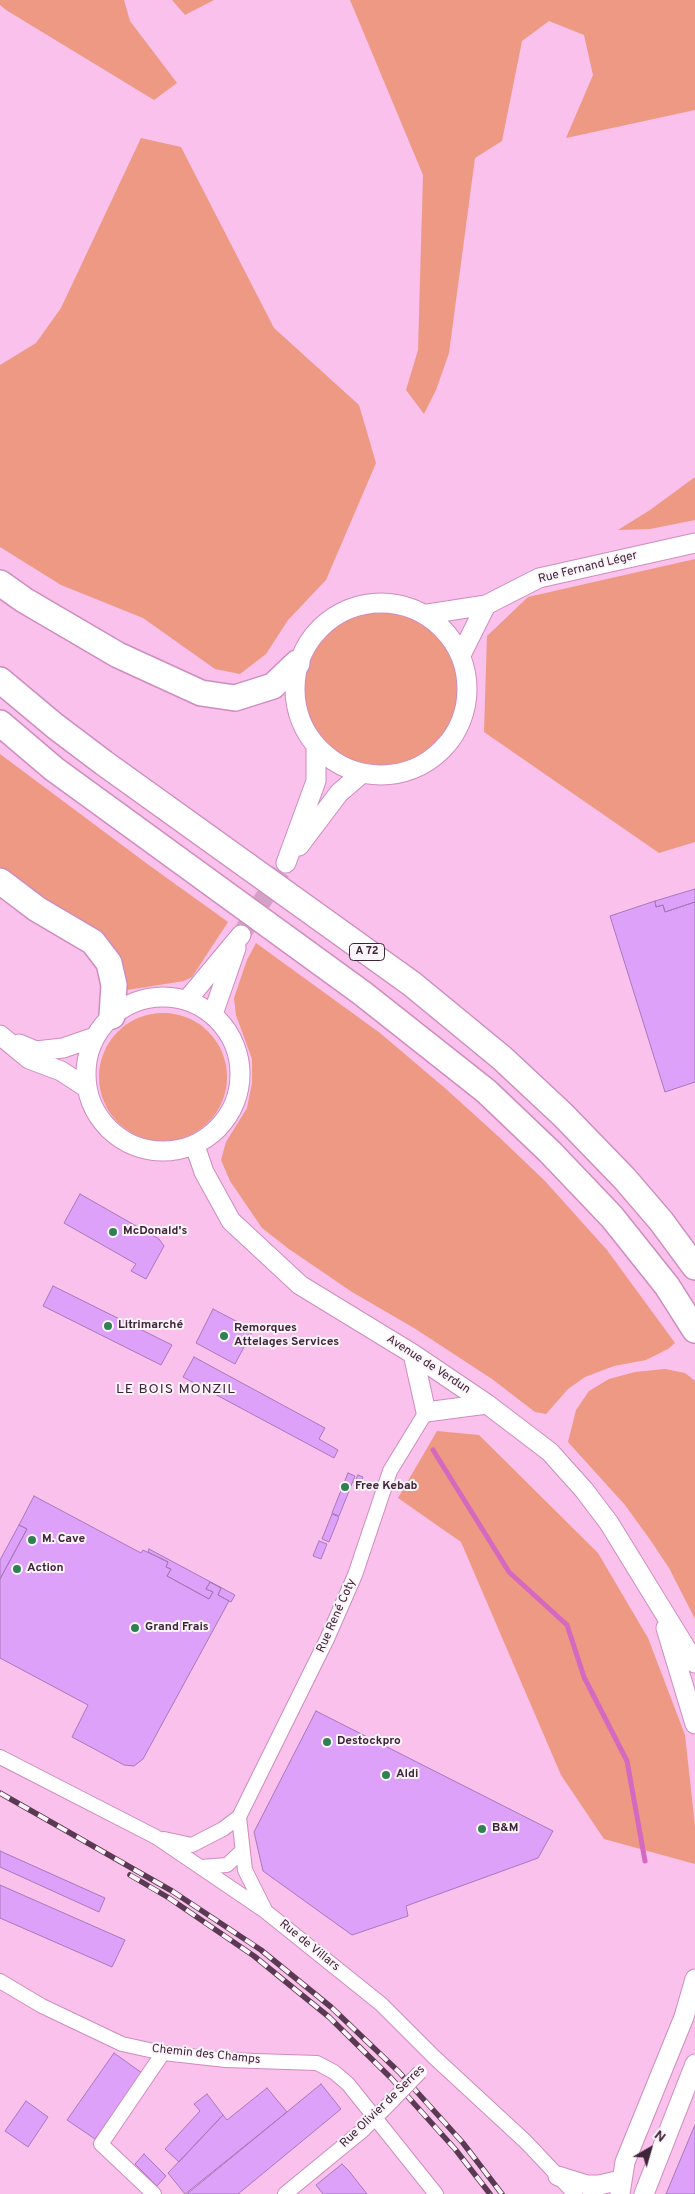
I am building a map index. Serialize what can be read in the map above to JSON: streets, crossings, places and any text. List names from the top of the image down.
{
  "streets": {
    "highway": ["A 72"],
    "main road": ["Rue Fernand Léger", "Avenue de Verdun"],
    "street": [
      "Rue René Coty",
      "Rue de Villars",
      "Chemin des Champs",
      "Rue Olivier de Serres"
    ]
  },
  "crossings": [
    ["Rue René Coty", "Rue de Villars"],
    ["Rue de Villars", "Rue Olivier de Serres"],
    ["Chemin des Champs", "Rue Olivier de Serres"]
  ],
  "districts": ["LE BOIS MONZIL"],
  "places": [
    "McDonald's",
    "Litrimarché",
    "Remorques Attelages Services",
    "Free Kebab",
    "M. Cave",
    "Action",
    "Grand Frais",
    "Destockpro",
    "Aldi",
    "B&M"
  ],
  "north": "top right"
}
